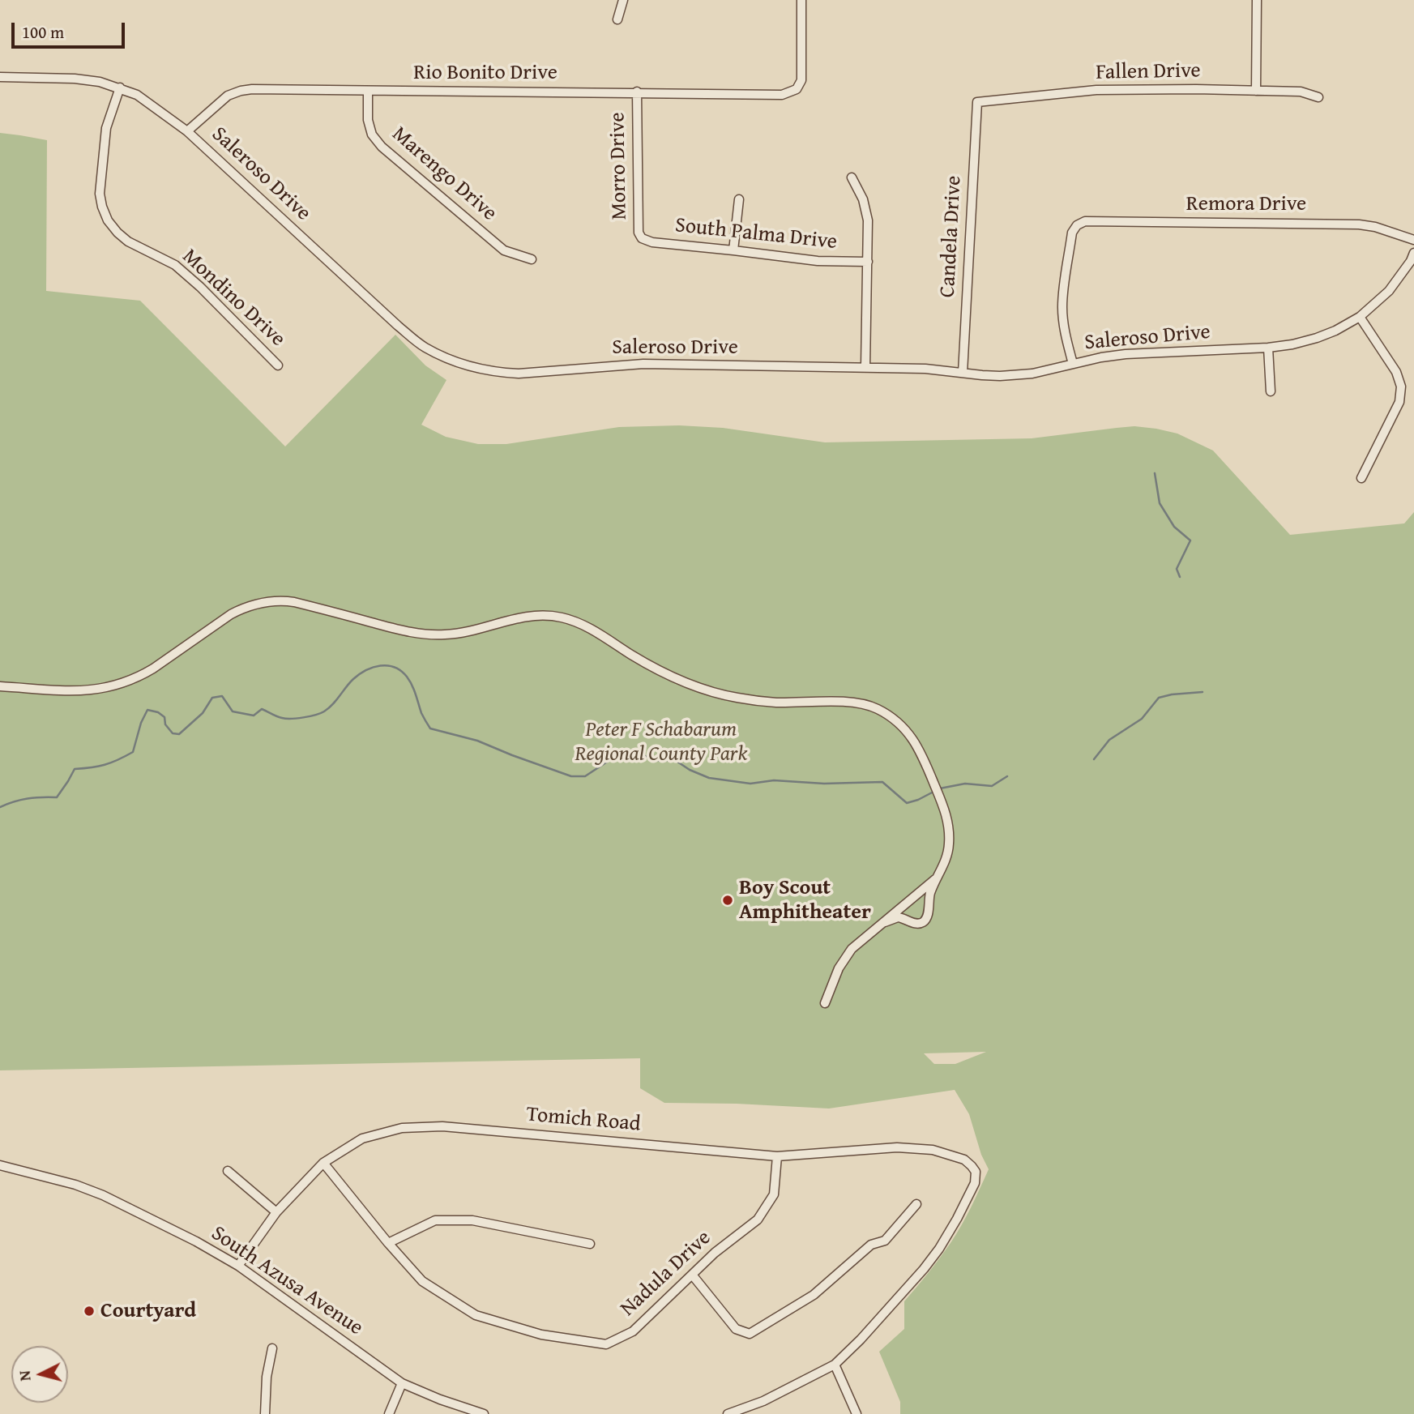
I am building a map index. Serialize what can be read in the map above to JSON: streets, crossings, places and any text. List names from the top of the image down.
{
  "streets": {
    "street": [
      "Fallen Drive",
      "Rio Bonito Drive",
      "Morro Drive",
      "Saleroso Drive",
      "Marengo Drive",
      "Remora Drive",
      "South Palma Drive",
      "Candela Drive",
      "Mondino Drive",
      "Tomich Road",
      "Nadula Drive",
      "South Azusa Avenue"
    ]
  },
  "crossings": [
    ["Fallen Drive", "Candela Drive"],
    ["Rio Bonito Drive", "Morro Drive"],
    ["Rio Bonito Drive", "Saleroso Drive"],
    ["Rio Bonito Drive", "Marengo Drive"],
    ["Morro Drive", "South Palma Drive"],
    ["Saleroso Drive", "Remora Drive"],
    ["Saleroso Drive", "Candela Drive"],
    ["Saleroso Drive", "Mondino Drive"],
    ["Tomich Road", "Nadula Drive"],
    ["Tomich Road", "South Azusa Avenue"]
  ],
  "parks": ["Peter F Schabarum Regional County Park"],
  "places": ["Boy Scout Amphitheater", "Courtyard"],
  "scale_bar": "100 m",
  "north": "left"
}
